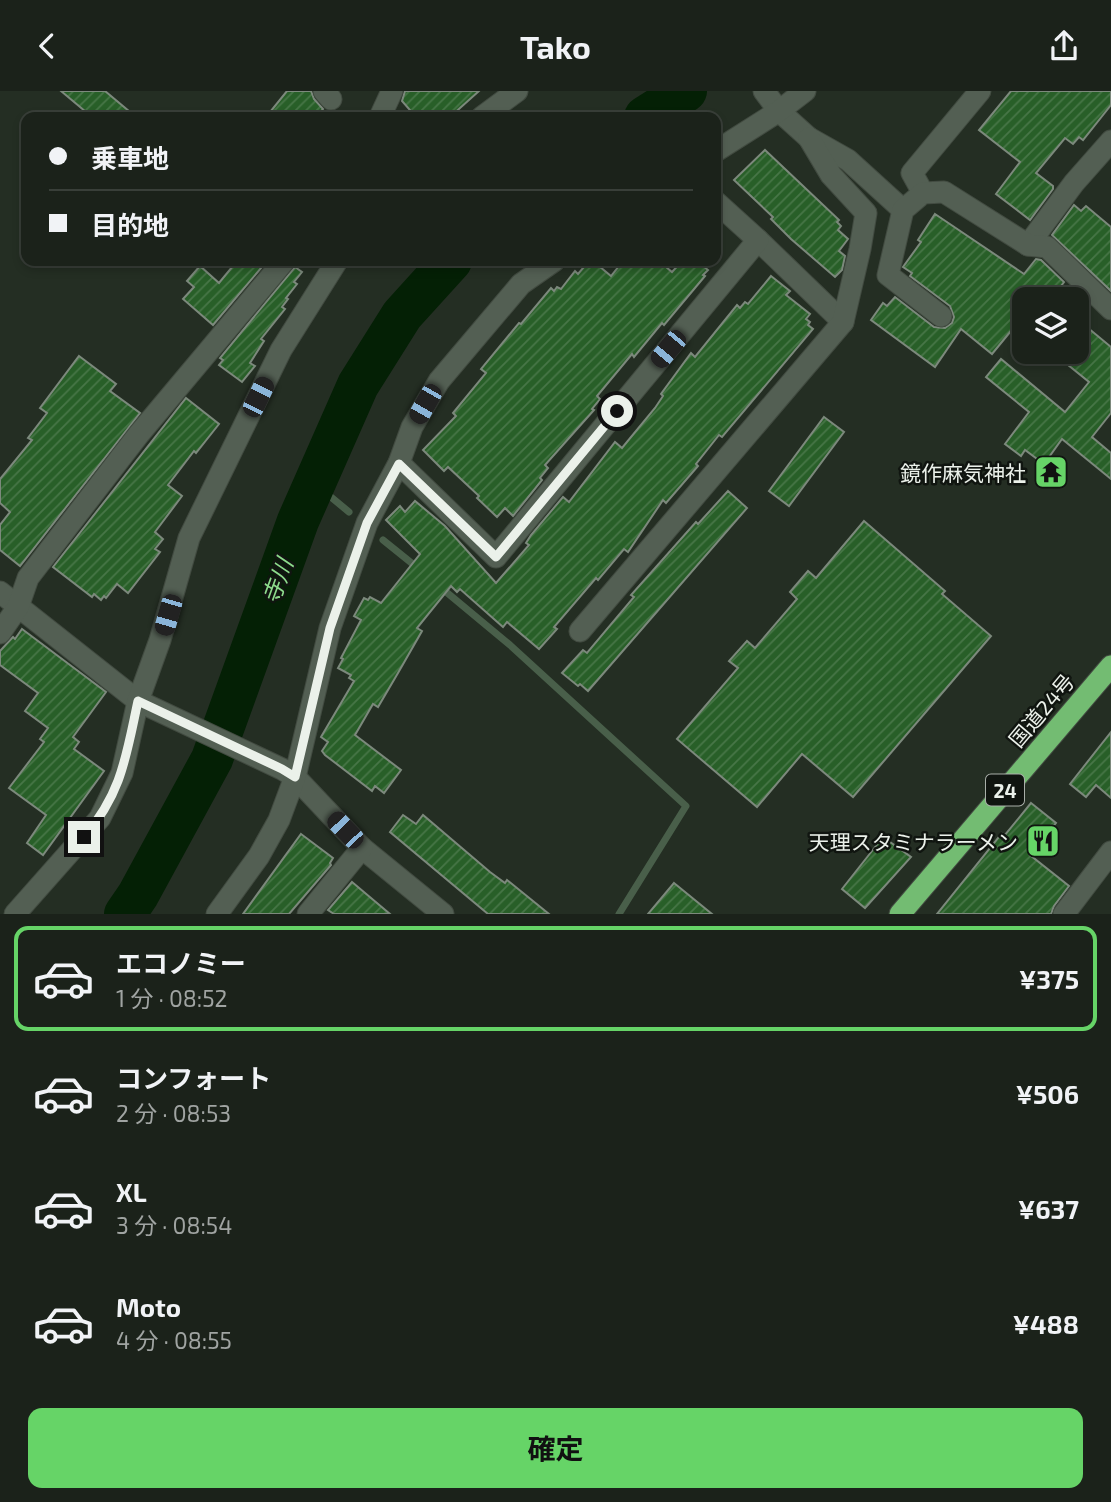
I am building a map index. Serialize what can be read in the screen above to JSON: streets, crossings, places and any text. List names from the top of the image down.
{
  "streets": {
    "highway": ["国道24号", "24"]
  },
  "water": ["寺川"],
  "places": {
    "temple": ["鏡作麻気神社"],
    "restaurant": ["天理スタミナラーメン"]
  },
  "page": {
    "header": "Tako",
    "banner": ["乗車地", "目的地"],
    "list": [
      {
        "name": "エコノミー",
        "note": "1 分 · 08:52",
        "value": "¥375"
      },
      {
        "name": "コンフォート",
        "note": "2 分 · 08:53",
        "value": "¥506"
      },
      {
        "name": "XL",
        "note": "3 分 · 08:54",
        "value": "¥637"
      },
      {
        "name": "Moto",
        "note": "4 分 · 08:55",
        "value": "¥488"
      }
    ],
    "buttons": "確定"
  }
}
